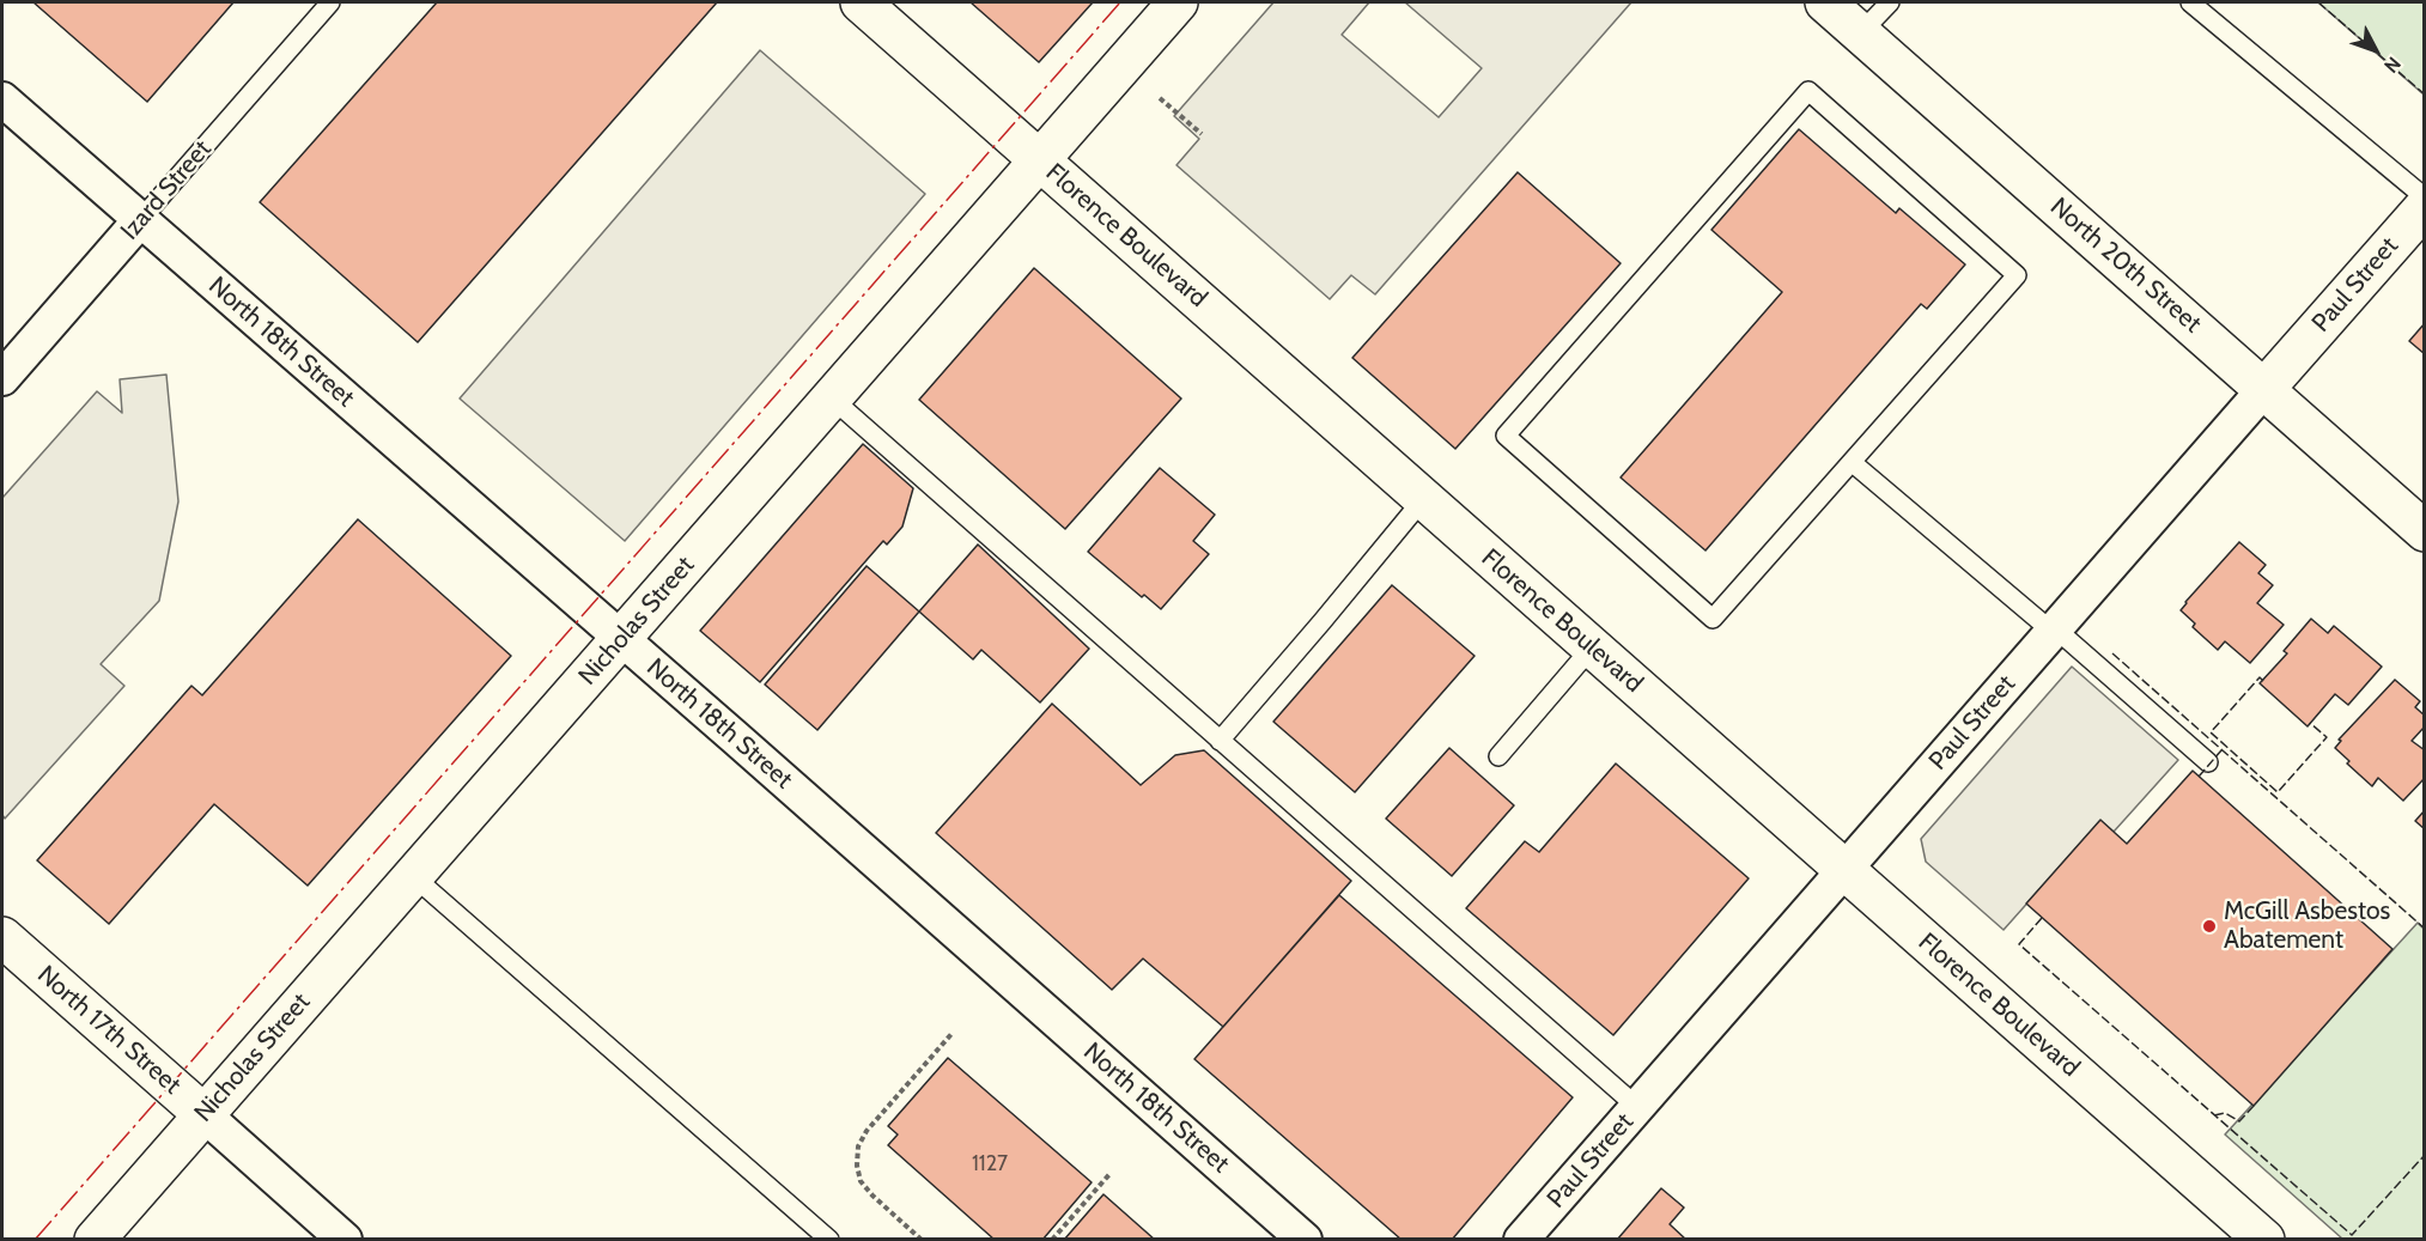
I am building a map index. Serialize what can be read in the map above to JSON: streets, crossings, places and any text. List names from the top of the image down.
{
  "streets": {
    "street": [
      "Izard Street",
      "Florence Boulevard",
      "North 20th Street",
      "Paul Street",
      "North 18th Street",
      "Nicholas Street",
      "North 17th Street"
    ]
  },
  "crossings": [
    ["Izard Street", "North 18th Street"],
    ["Florence Boulevard", "Paul Street"],
    ["Florence Boulevard", "Nicholas Street"],
    ["North 20th Street", "Paul Street"],
    ["North 18th Street", "Nicholas Street"],
    ["Nicholas Street", "North 17th Street"]
  ],
  "places": ["McGill Asbestos Abatement"],
  "house_numbers": ["1127"],
  "north": "bottom right"
}
